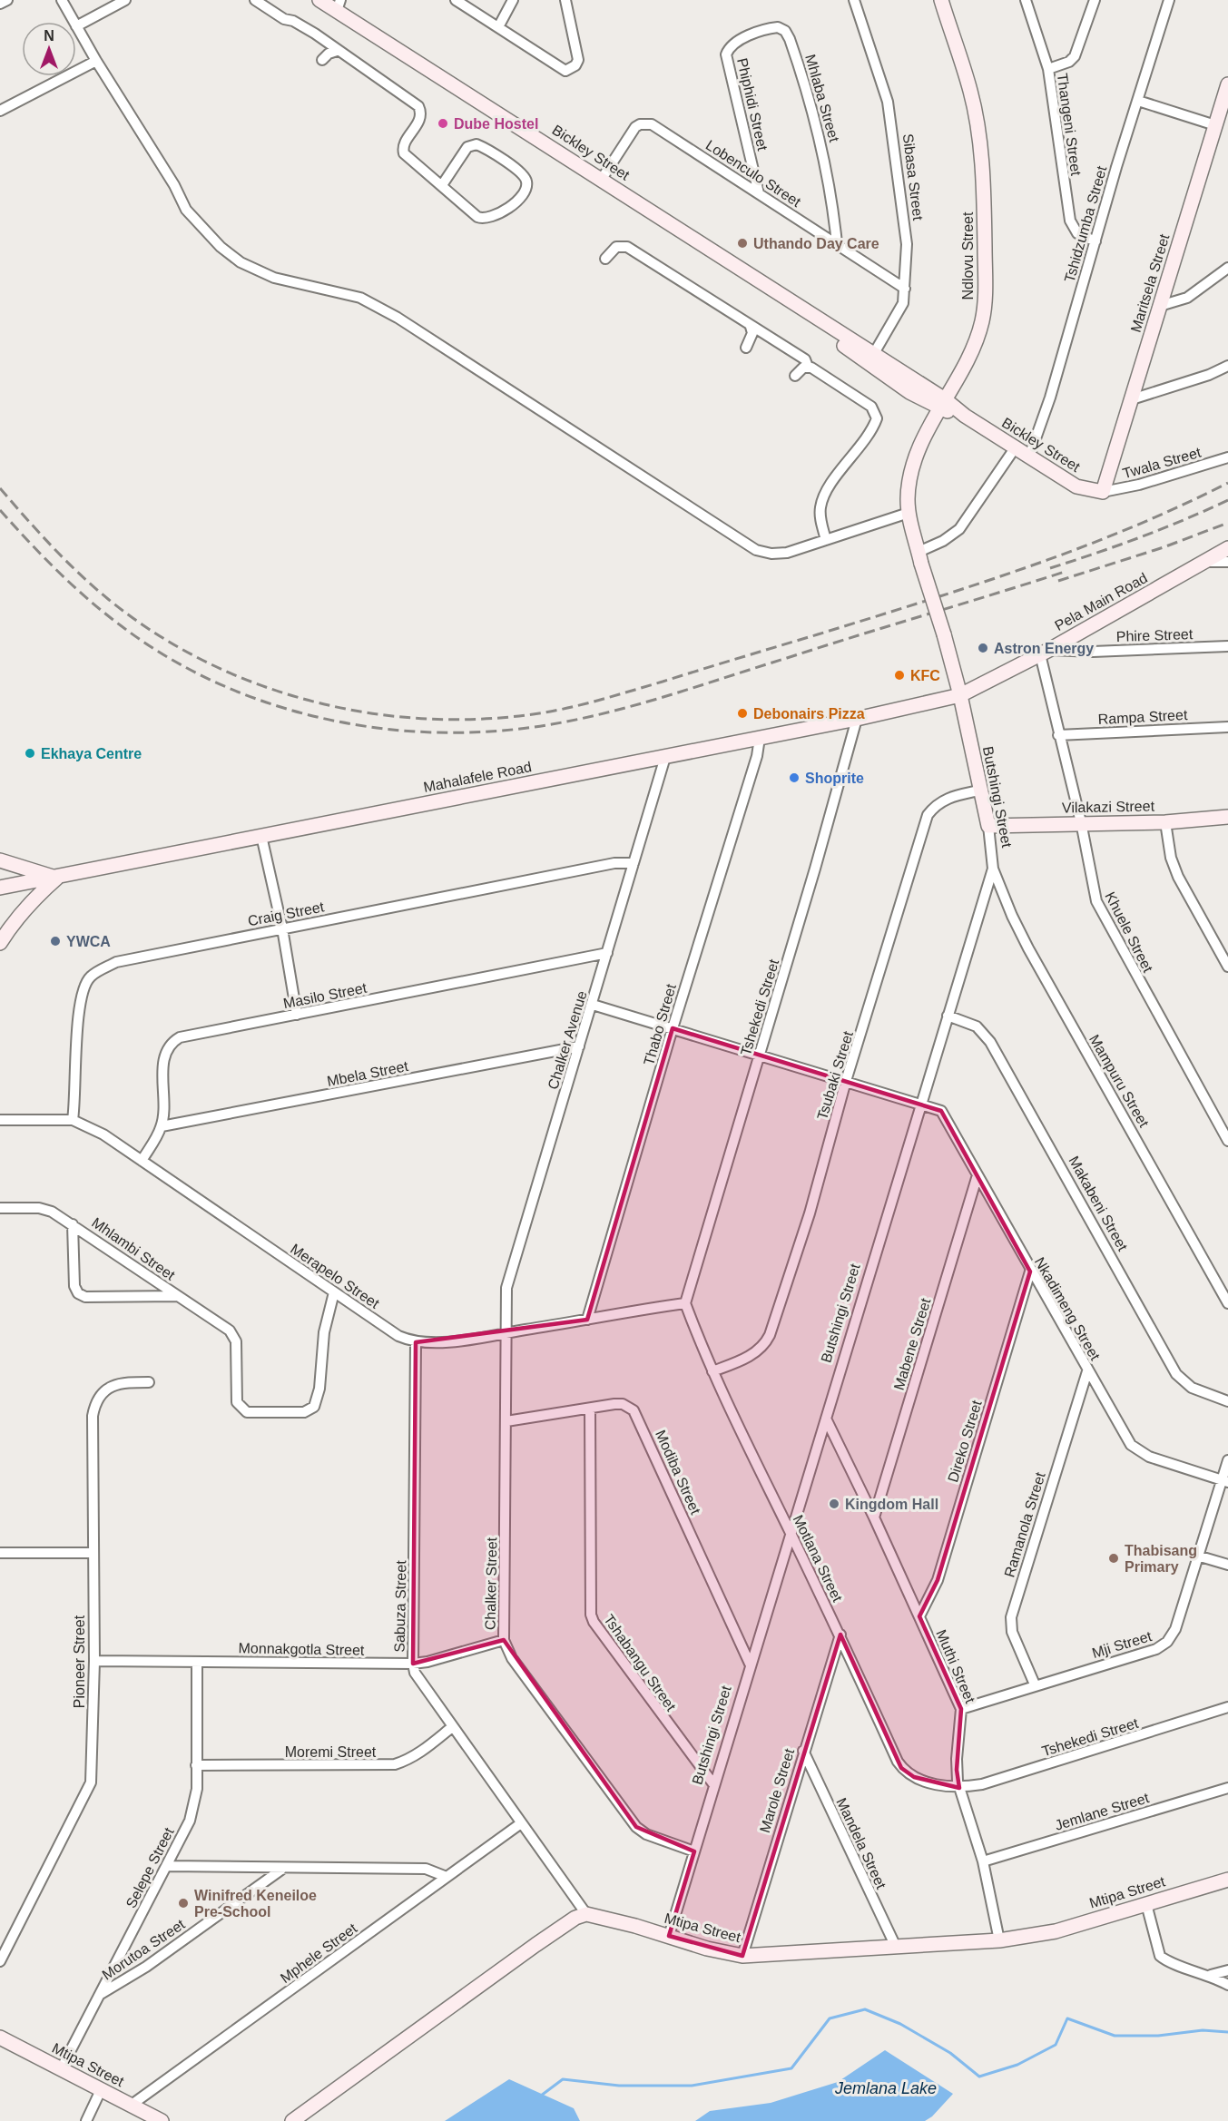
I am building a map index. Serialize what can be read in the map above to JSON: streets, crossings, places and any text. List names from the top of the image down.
{
  "streets": {
    "street": [
      "Mhlaba Street",
      "Phiphidi Street",
      "Thangeni Street",
      "Bickley Street",
      "Lobenculo Street",
      "Sibasa Street",
      "Tshidzumba Street",
      "Ndlovu Street",
      "Maritsela Street",
      "Twala Street",
      "Pela Main Road",
      "Phire Street",
      "Rampa Street",
      "Mahalafele Road",
      "Butshingi Street",
      "Vilakazi Street",
      "Craig Street",
      "Khuele Street",
      "Masilo Street",
      "Tshekedi Street",
      "Thabo Street",
      "Chalker Avenue",
      "Mbela Street",
      "Tsubaki Street",
      "Mampuru Street",
      "Makabeni Street",
      "Mhlambi Street",
      "Merapelo Street",
      "Nkadimeng Street",
      "Mabene Street",
      "Direko Street",
      "Modiba Street",
      "Ramanola Street",
      "Motlana Street",
      "Chalker Street",
      "Sabuza Street",
      "Mji Street",
      "Monnakgotla Street",
      "Pioneer Street",
      "Tshabangu Street",
      "Muthi Street",
      "Moremi Street",
      "Marole Street",
      "Jemlane Street",
      "Mandela Street",
      "Selepe Street",
      "Mtipa Street",
      "Morutoa Street",
      "Mphele Street"
    ]
  },
  "crossings": [
    ["Mhlaba Street", "Phiphidi Street"],
    ["Mhlaba Street", "Lobenculo Street"],
    ["Phiphidi Street", "Lobenculo Street"],
    ["Thangeni Street", "Tshidzumba Street"],
    ["Bickley Street", "Lobenculo Street"],
    ["Bickley Street", "Sibasa Street"],
    ["Bickley Street", "Tshidzumba Street"],
    ["Bickley Street", "Ndlovu Street"],
    ["Bickley Street", "Maritsela Street"],
    ["Bickley Street", "Twala Street"],
    ["Lobenculo Street", "Sibasa Street"],
    ["Ndlovu Street", "Butshingi Street"],
    ["Maritsela Street", "Twala Street"],
    ["Pela Main Road", "Phire Street"],
    ["Pela Main Road", "Mahalafele Road"],
    ["Pela Main Road", "Butshingi Street"],
    ["Pela Main Road", "Khuele Street"],
    ["Phire Street", "Khuele Street"],
    ["Rampa Street", "Khuele Street"],
    ["Mahalafele Road", "Butshingi Street"],
    ["Mahalafele Road", "Tshekedi Street"],
    ["Mahalafele Road", "Thabo Street"],
    ["Mahalafele Road", "Chalker Avenue"],
    ["Butshingi Street", "Vilakazi Street"],
    ["Butshingi Street", "Tsubaki Street"],
    ["Butshingi Street", "Mampuru Street"],
    ["Butshingi Street", "Makabeni Street"],
    ["Butshingi Street", "Nkadimeng Street"],
    ["Butshingi Street", "Modiba Street"],
    ["Butshingi Street", "Motlana Street"],
    ["Butshingi Street", "Chalker Street"],
    ["Butshingi Street", "Tshabangu Street"],
    ["Butshingi Street", "Muthi Street"],
    ["Butshingi Street", "Mtipa Street"],
    ["Vilakazi Street", "Khuele Street"],
    ["Craig Street", "Chalker Avenue"],
    ["Craig Street", "Merapelo Street"],
    ["Masilo Street", "Chalker Avenue"],
    ["Masilo Street", "Mbela Street"],
    ["Masilo Street", "Merapelo Street"],
    ["Tshekedi Street", "Merapelo Street"],
    ["Tshekedi Street", "Nkadimeng Street"],
    ["Tshekedi Street", "Motlana Street"],
    ["Tshekedi Street", "Muthi Street"],
    ["Thabo Street", "Merapelo Street"],
    ["Thabo Street", "Nkadimeng Street"],
    ["Chalker Avenue", "Mbela Street"],
    ["Chalker Avenue", "Merapelo Street"],
    ["Chalker Avenue", "Nkadimeng Street"],
    ["Chalker Avenue", "Chalker Street"],
    ["Tsubaki Street", "Nkadimeng Street"],
    ["Tsubaki Street", "Motlana Street"],
    ["Mhlambi Street", "Merapelo Street"],
    ["Merapelo Street", "Motlana Street"],
    ["Merapelo Street", "Chalker Street"],
    ["Merapelo Street", "Sabuza Street"],
    ["Nkadimeng Street", "Mabene Street"],
    ["Nkadimeng Street", "Direko Street"],
    ["Nkadimeng Street", "Ramanola Street"],
    ["Nkadimeng Street", "Mji Street"],
    ["Mabene Street", "Muthi Street"],
    ["Direko Street", "Muthi Street"],
    ["Modiba Street", "Chalker Street"],
    ["Modiba Street", "Tshabangu Street"],
    ["Ramanola Street", "Mji Street"],
    ["Motlana Street", "Muthi Street"],
    ["Motlana Street", "Marole Street"],
    ["Chalker Street", "Monnakgotla Street"],
    ["Sabuza Street", "Monnakgotla Street"],
    ["Sabuza Street", "Moremi Street"],
    ["Sabuza Street", "Mtipa Street"],
    ["Sabuza Street", "Mphele Street"],
    ["Mji Street", "Muthi Street"],
    ["Monnakgotla Street", "Pioneer Street"],
    ["Monnakgotla Street", "Selepe Street"],
    ["Muthi Street", "Jemlane Street"],
    ["Muthi Street", "Mtipa Street"],
    ["Moremi Street", "Selepe Street"],
    ["Marole Street", "Mandela Street"],
    ["Marole Street", "Mtipa Street"],
    ["Mandela Street", "Mtipa Street"],
    ["Selepe Street", "Mtipa Street"],
    ["Selepe Street", "Morutoa Street"],
    ["Mtipa Street", "Mphele Street"]
  ],
  "water": ["Jemlana Lake"],
  "places": [
    "Dube Hostel",
    "Uthando Day Care",
    "Astron Energy",
    "KFC",
    "Debonairs Pizza",
    "Ekhaya Centre",
    "Shoprite",
    "YWCA",
    "Kingdom Hall",
    "Thabisang Primary",
    "Winifred Keneiloe Pre-School"
  ],
  "north": "top"
}
